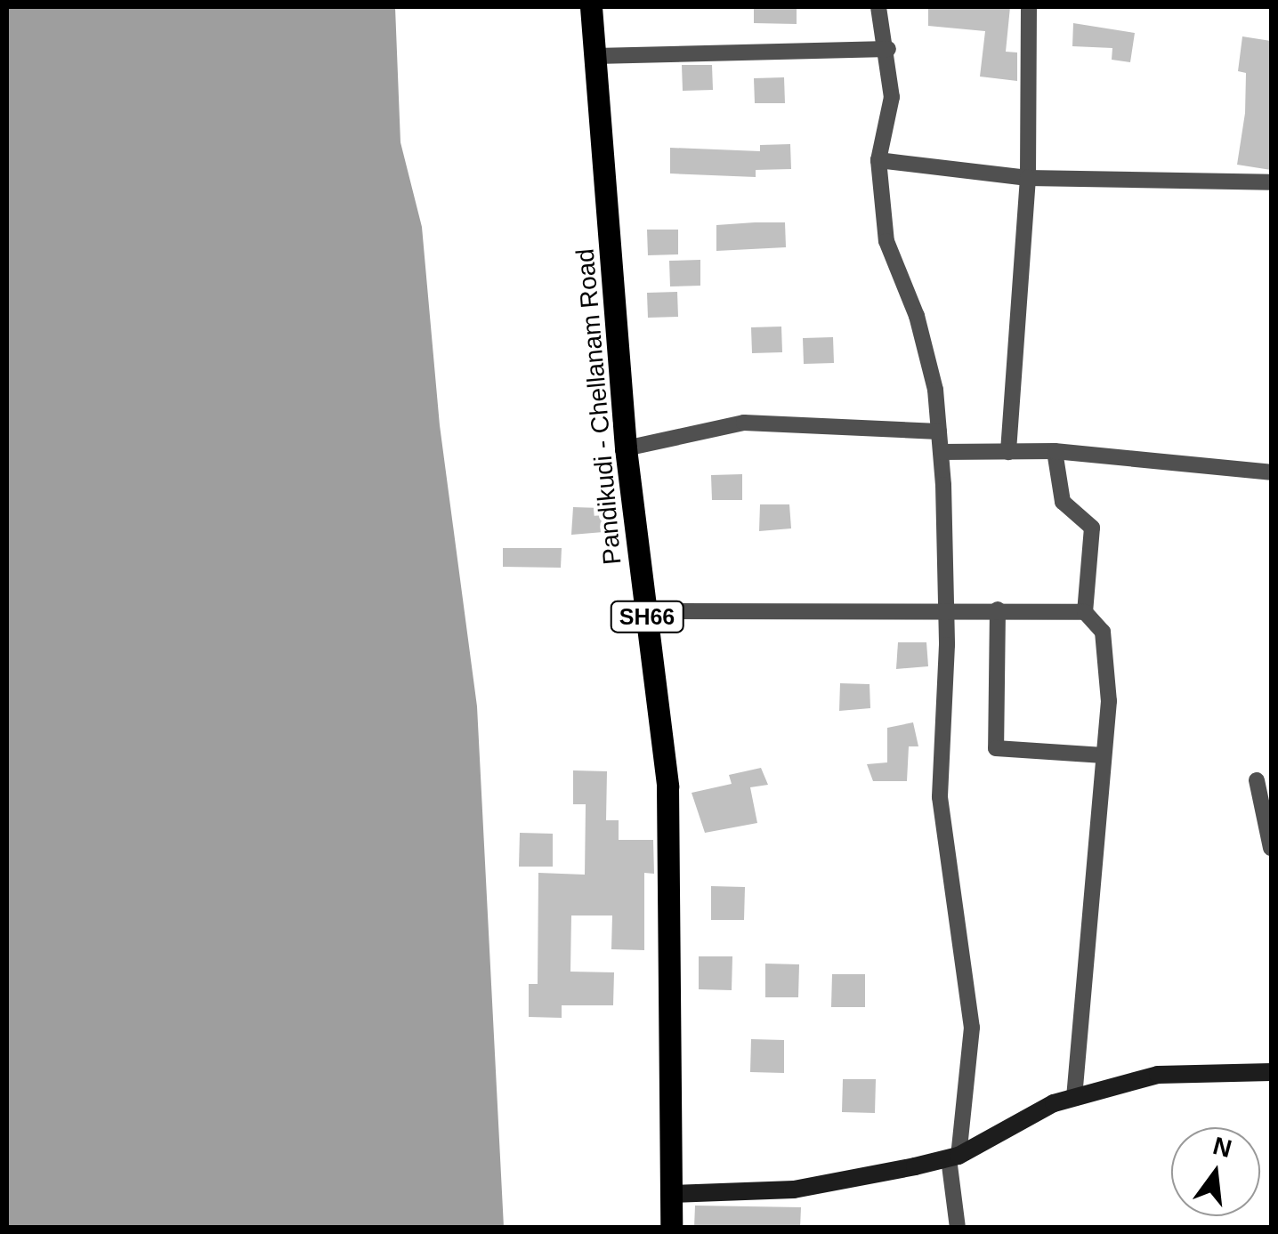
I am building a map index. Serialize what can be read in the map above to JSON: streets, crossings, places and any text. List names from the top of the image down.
{
  "streets": {
    "main road": ["Pandikudi - Chellanam Road", "SH66"]
  },
  "north": "top"
}
